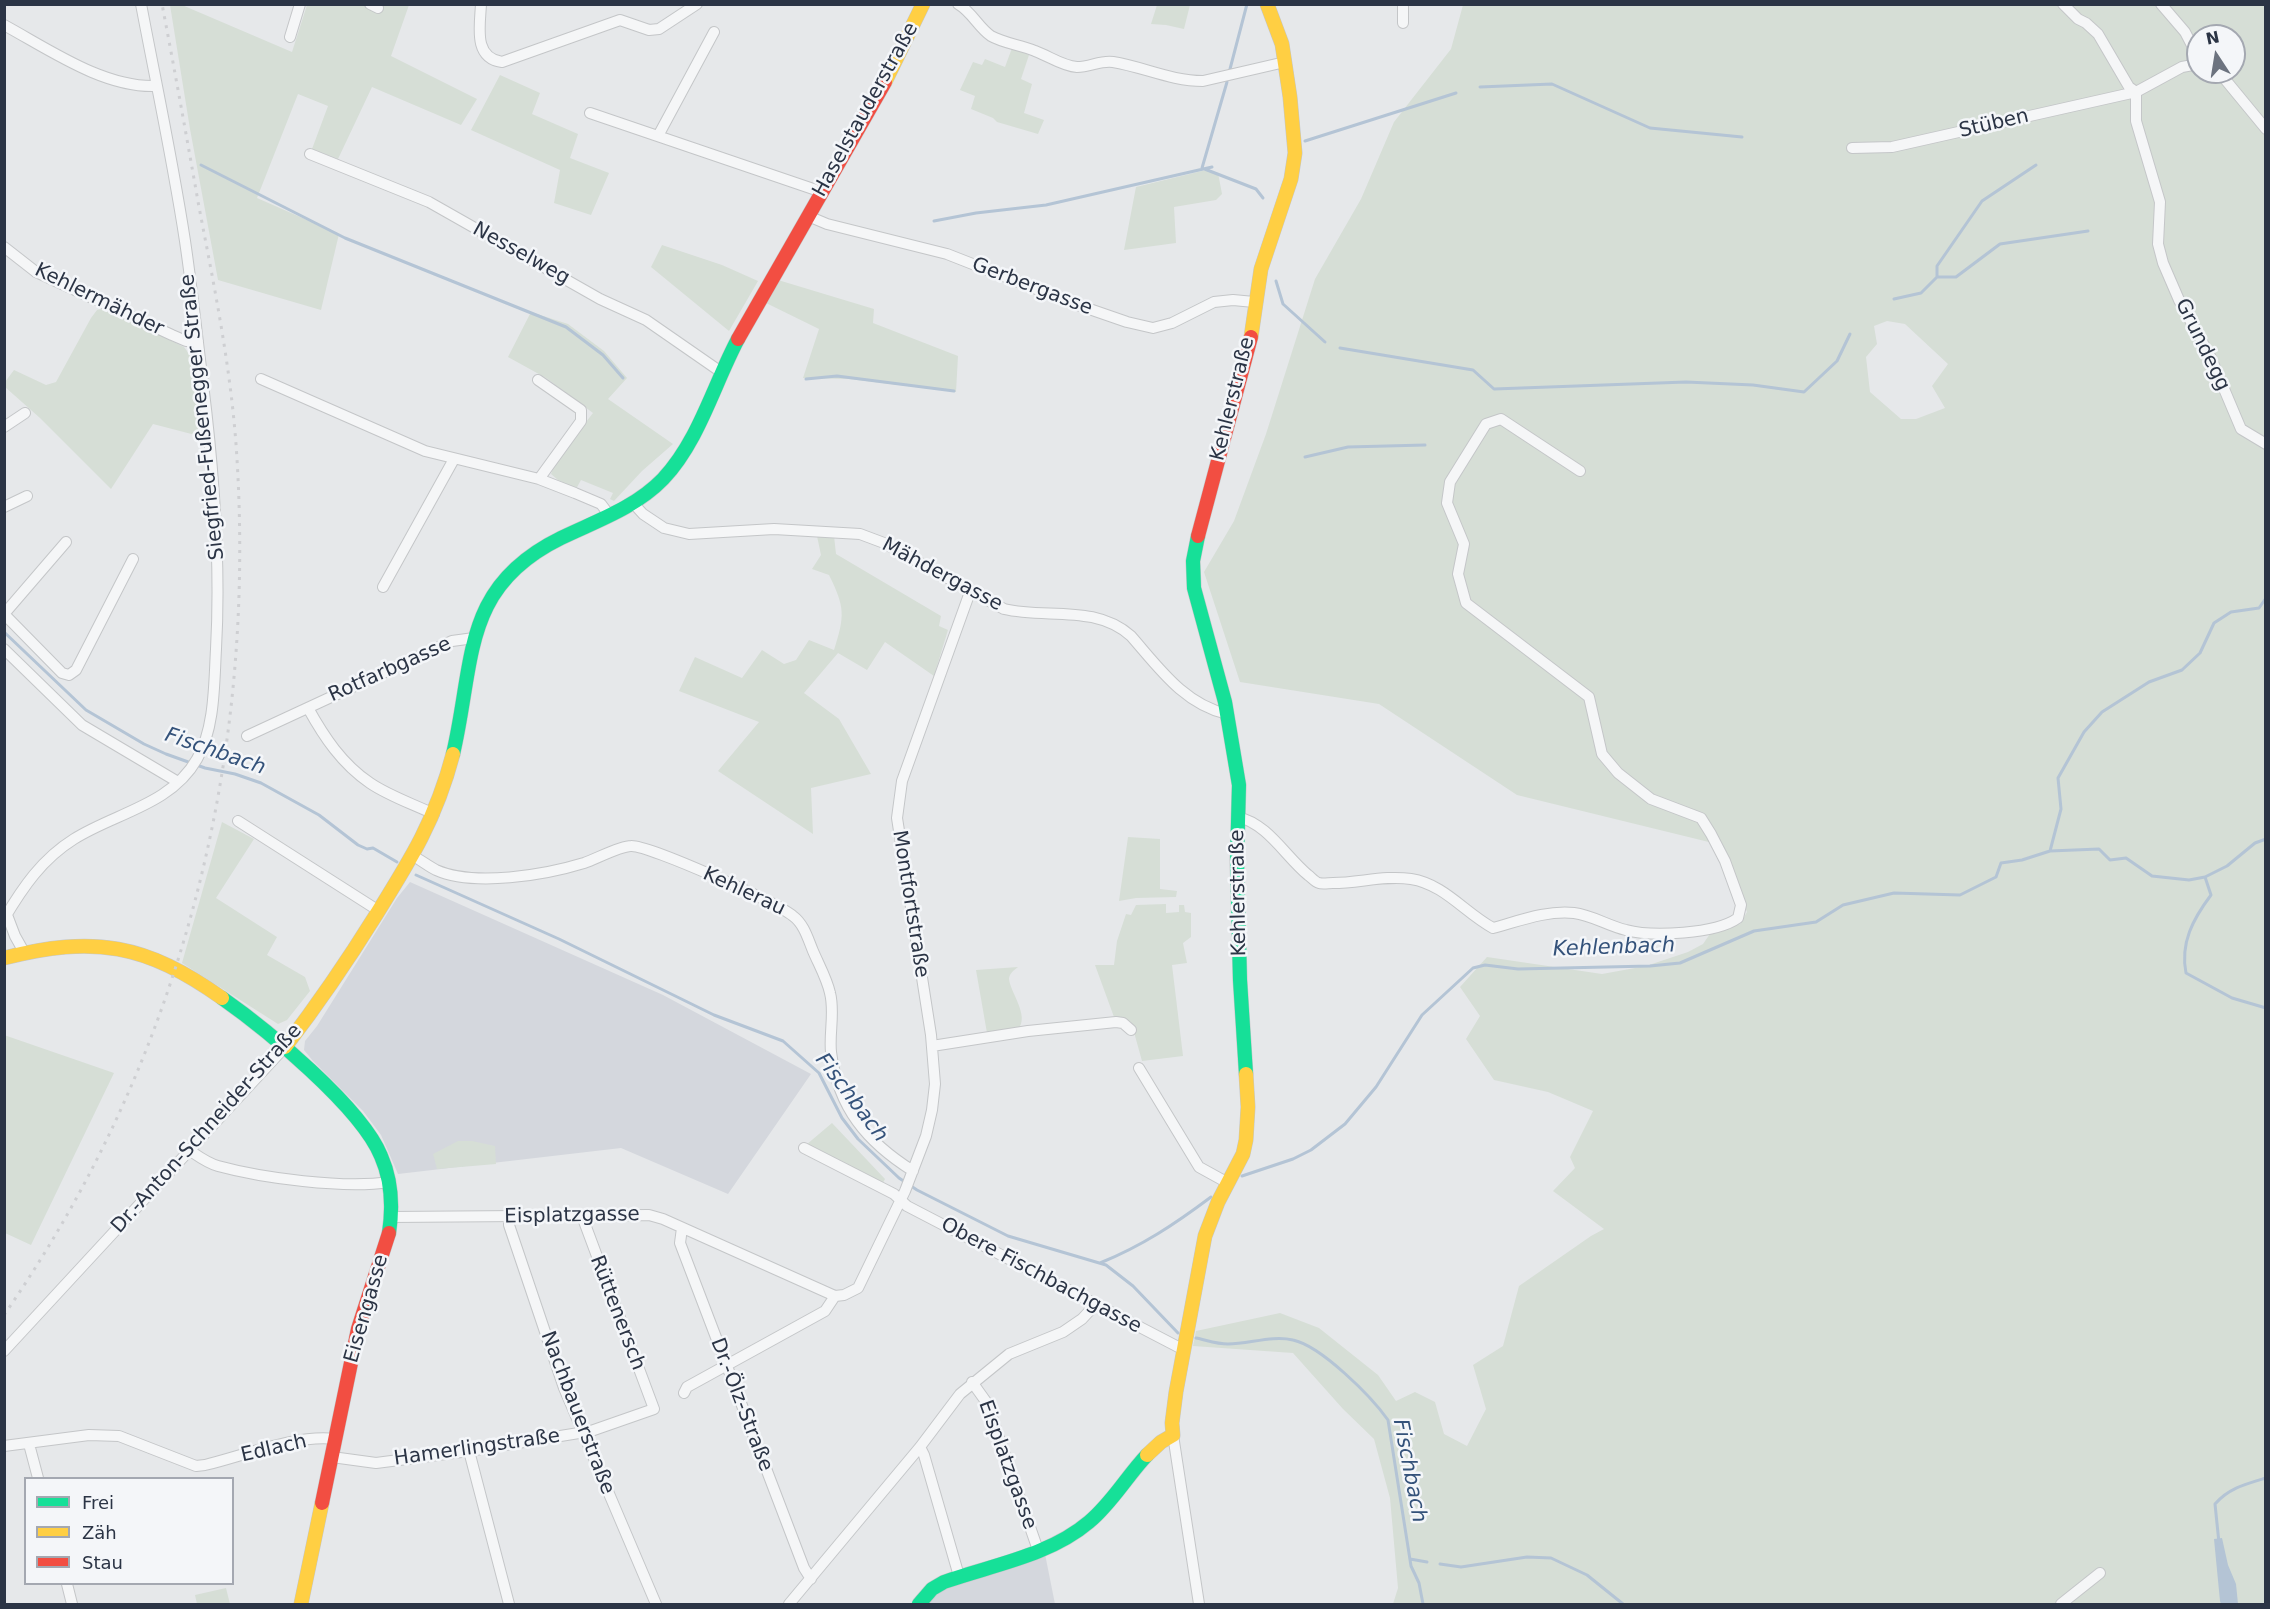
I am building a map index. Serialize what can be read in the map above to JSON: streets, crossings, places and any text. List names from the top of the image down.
{
  "streets": {
    "main road": [
      "Haselstauderstraße",
      "Kehlerstraße",
      "Dr.-Anton-Schneider-Straße",
      "Eisengasse"
    ],
    "street": [
      "Stüben",
      "Nesselweg",
      "Gerbergasse",
      "Kehlermähder",
      "Grundegg",
      "Siegfried-Fußenegger Straße",
      "Mähdergasse",
      "Rotfarbgasse",
      "Kehlerau",
      "Montfortstraße",
      "Eisplatzgasse",
      "Obere Fischbachgasse",
      "Rüttenersch",
      "Dr.-Ölz-Straße",
      "Nachbauerstraße",
      "Hamerlingstraße",
      "Edlach"
    ]
  },
  "crossings": [
    ["Haselstauderstraße", "Gerbergasse"],
    ["Haselstauderstraße", "Dr.-Anton-Schneider-Straße"],
    ["Stüben", "Grundegg"],
    ["Nesselweg", "Dr.-Anton-Schneider-Straße"],
    ["Gerbergasse", "Kehlerstraße"],
    ["Gerbergasse", "Dr.-Anton-Schneider-Straße"],
    ["Kehlermähder", "Siegfried-Fußenegger Straße"],
    ["Kehlerstraße", "Mähdergasse"],
    ["Kehlerstraße", "Obere Fischbachgasse"],
    ["Siegfried-Fußenegger Straße", "Eisengasse"],
    ["Mähdergasse", "Montfortstraße"],
    ["Mähdergasse", "Dr.-Anton-Schneider-Straße"],
    ["Rotfarbgasse", "Dr.-Anton-Schneider-Straße"],
    ["Kehlerau", "Montfortstraße"],
    ["Kehlerau", "Dr.-Anton-Schneider-Straße"],
    ["Montfortstraße", "Obere Fischbachgasse"],
    ["Dr.-Anton-Schneider-Straße", "Eisengasse"],
    ["Eisplatzgasse", "Eisengasse"],
    ["Eisplatzgasse", "Rüttenersch"],
    ["Eisplatzgasse", "Dr.-Ölz-Straße"],
    ["Eisplatzgasse", "Nachbauerstraße"],
    ["Eisengasse", "Hamerlingstraße"],
    ["Eisengasse", "Edlach"],
    ["Rüttenersch", "Hamerlingstraße"],
    ["Nachbauerstraße", "Hamerlingstraße"]
  ],
  "water": ["Fischbach", "Kehlenbach"],
  "legend": ["Frei", "Zäh", "Stau"],
  "north": "top"
}
